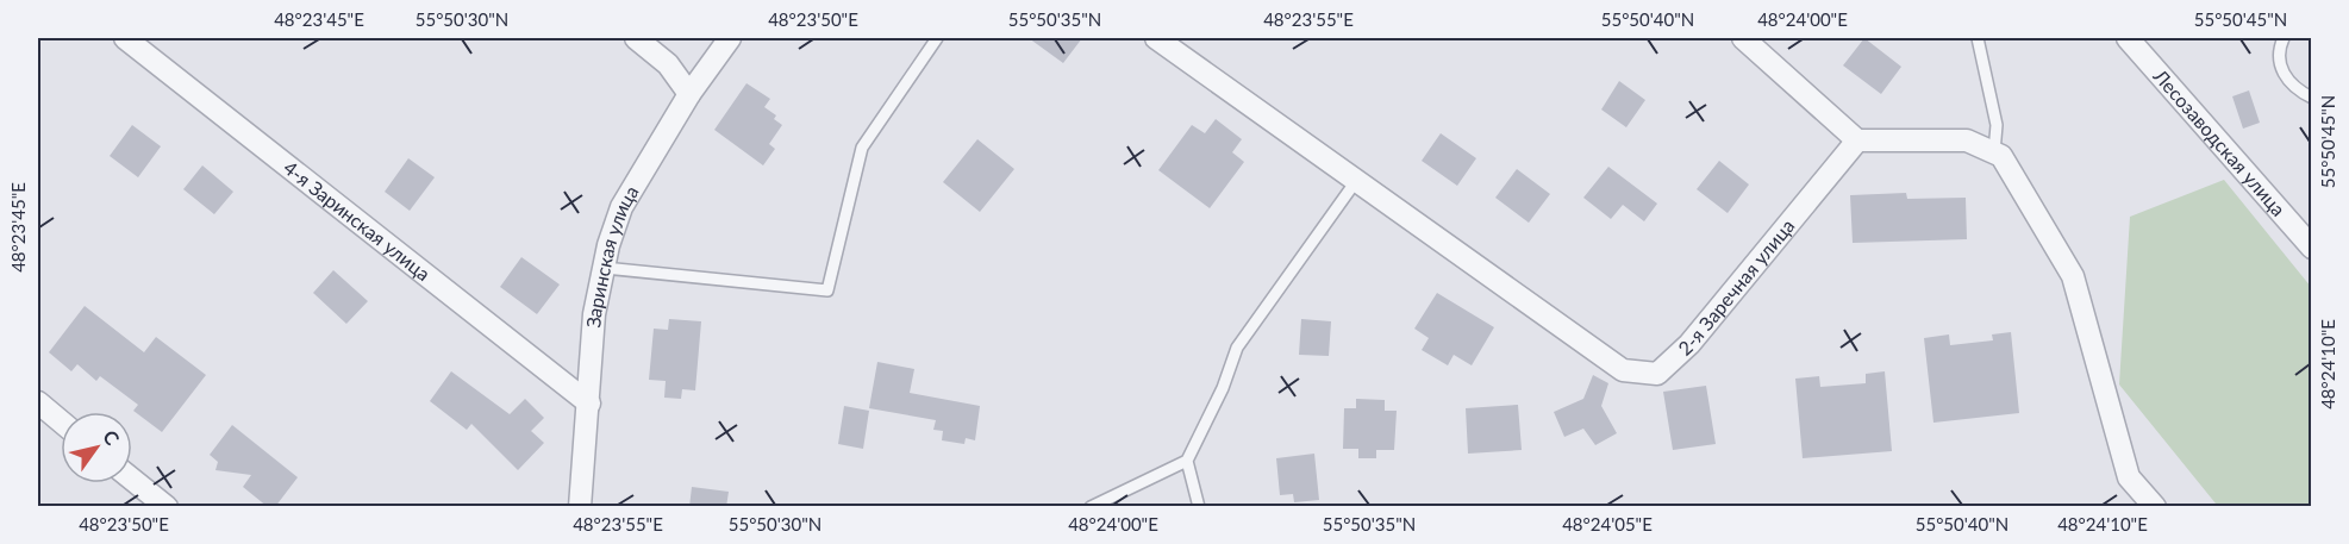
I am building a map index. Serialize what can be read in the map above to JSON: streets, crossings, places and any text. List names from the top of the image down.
{
  "streets": {
    "street": [
      "Лесозаводская улица",
      "4-я Заринская улица",
      "Заринская улица",
      "2-я Заречная улица"
    ]
  },
  "crossings": [
    ["4-я Заринская улица", "Заринская улица"]
  ],
  "north": "top right",
  "coordinates": [
    "48°23'45\"E",
    "55°50'30\"N",
    "48°23'50\"E",
    "55°50'35\"N",
    "48°23'55\"E",
    "55°50'40\"N",
    "48°24'00\"E",
    "55°50'45\"N",
    "48°24'10\"E",
    "48°24'05\"E"
  ]
}
